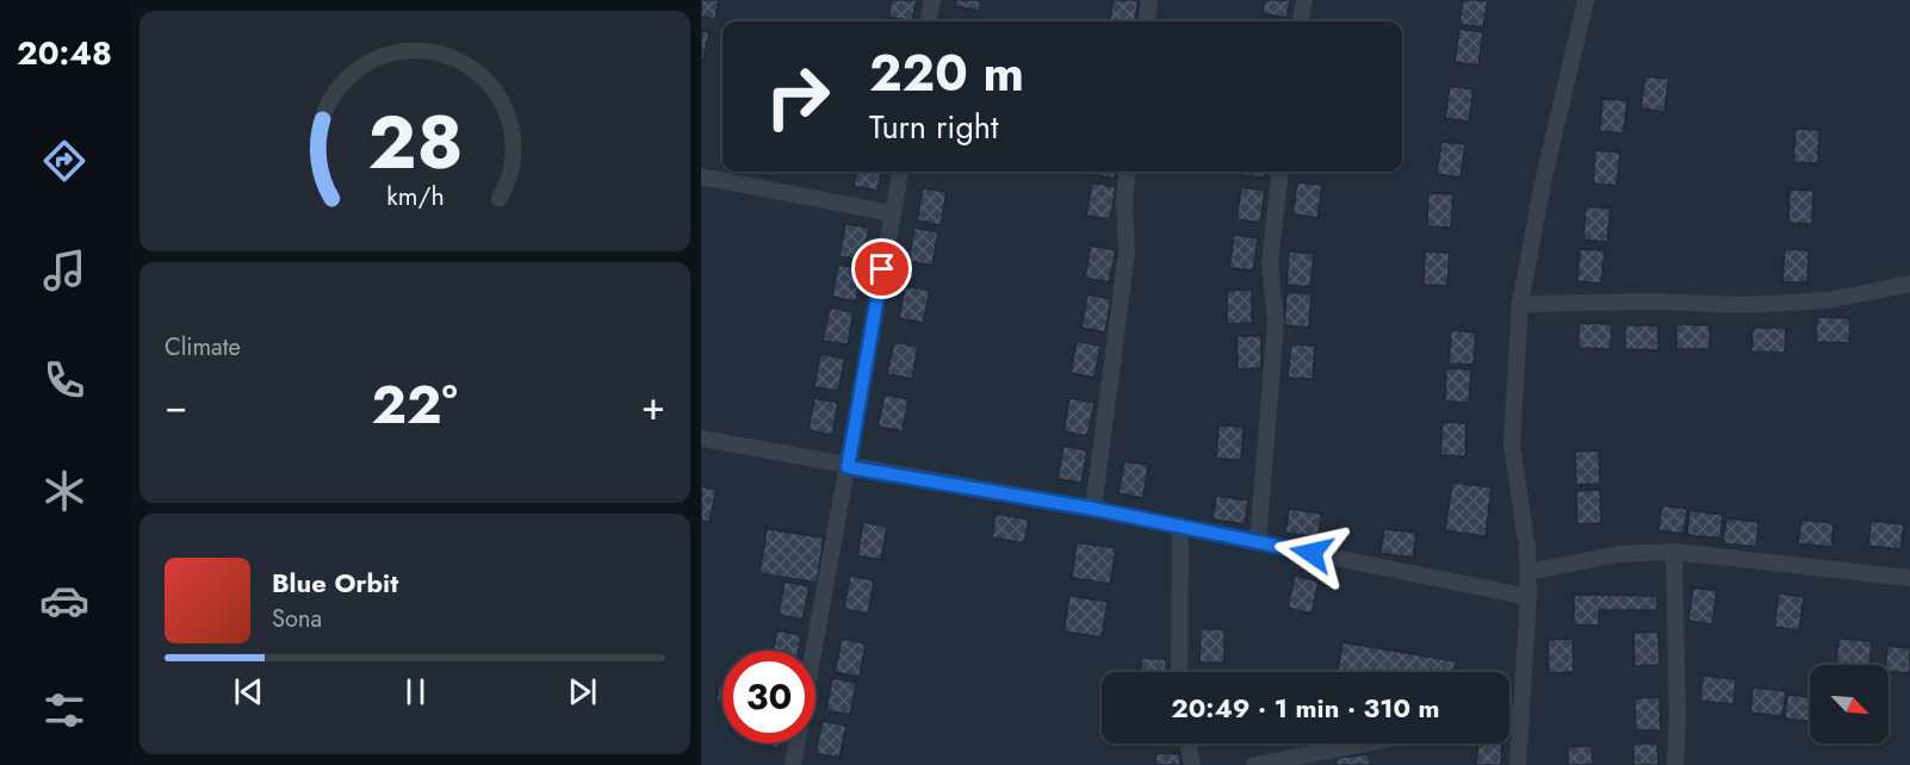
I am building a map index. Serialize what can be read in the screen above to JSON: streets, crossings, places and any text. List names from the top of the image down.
{
  "north": "bottom right",
  "page": {
    "tabs": "20:48",
    "turn": ["220 m", "Turn right"],
    "tile": "Climate",
    "heat": ["−", "22°", "+"],
    "song": ["Blue Orbit", "Sona"],
    "limit": "30",
    "trip": "20:49 · 1 min · 310 m",
    "gauge": ["28", "km/h"]
  }
}
